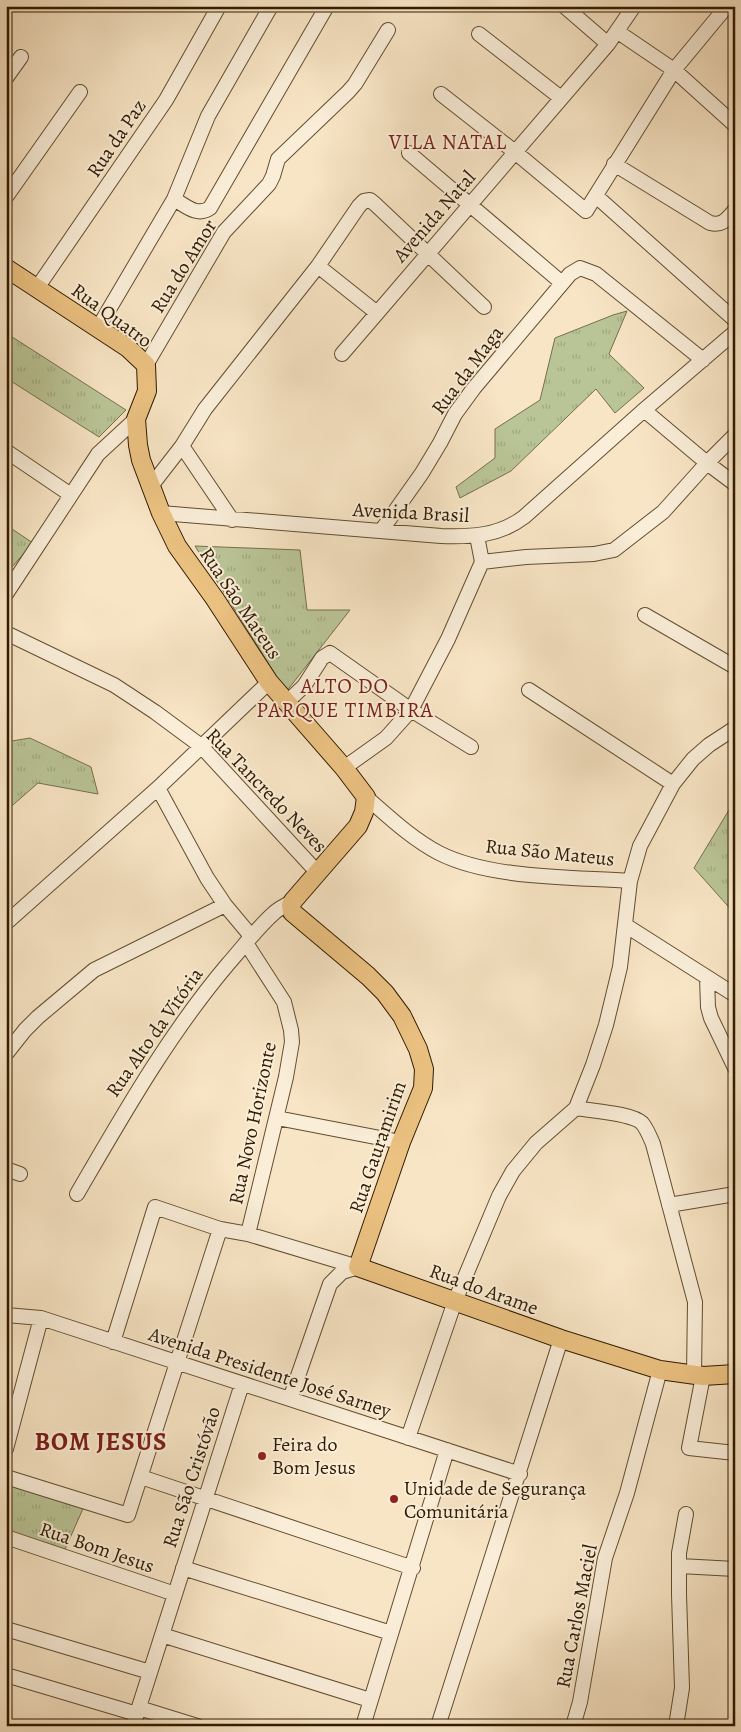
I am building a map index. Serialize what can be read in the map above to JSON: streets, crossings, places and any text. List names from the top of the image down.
{
  "streets": {
    "main road": [
      "Rua Quatro",
      "Rua São Mateus",
      "Rua Alto da Vitória",
      "Rua Gauramirim",
      "Rua do Arame"
    ],
    "street": [
      "Rua da Paz",
      "Avenida Natal",
      "Rua do Amor",
      "Rua da Maga",
      "Avenida Brasil",
      "Rua Tancredo Neves",
      "Rua Novo Horizonte",
      "Avenida Presidente José Sarney",
      "Rua São Cristóvão",
      "Rua Bom Jesus",
      "Rua Carlos Maciel"
    ]
  },
  "crossings": [
    ["Rua da Paz", "Rua Quatro"],
    ["Rua do Amor", "Rua Quatro"],
    ["Rua Quatro", "Rua São Mateus"],
    ["Rua da Maga", "Avenida Brasil"],
    ["Avenida Brasil", "Rua São Mateus"],
    ["Rua São Mateus", "Rua Alto da Vitória"],
    ["Rua Tancredo Neves", "Rua Alto da Vitória"],
    ["Rua Alto da Vitória", "Rua Novo Horizonte"],
    ["Rua Alto da Vitória", "Rua Gauramirim"],
    ["Rua Novo Horizonte", "Rua do Arame"],
    ["Rua Gauramirim", "Rua do Arame"],
    ["Rua do Arame", "Avenida Presidente José Sarney"],
    ["Rua do Arame", "Rua Carlos Maciel"],
    ["Avenida Presidente José Sarney", "Rua São Cristóvão"],
    ["Rua São Cristóvão", "Rua Bom Jesus"]
  ],
  "districts": ["VILA NATAL", "ALTO DO PARQUE TIMBIRA", "BOM JESUS"],
  "places": ["Feira do Bom Jesus", "Unidade de Segurança Comunitária"]
}
